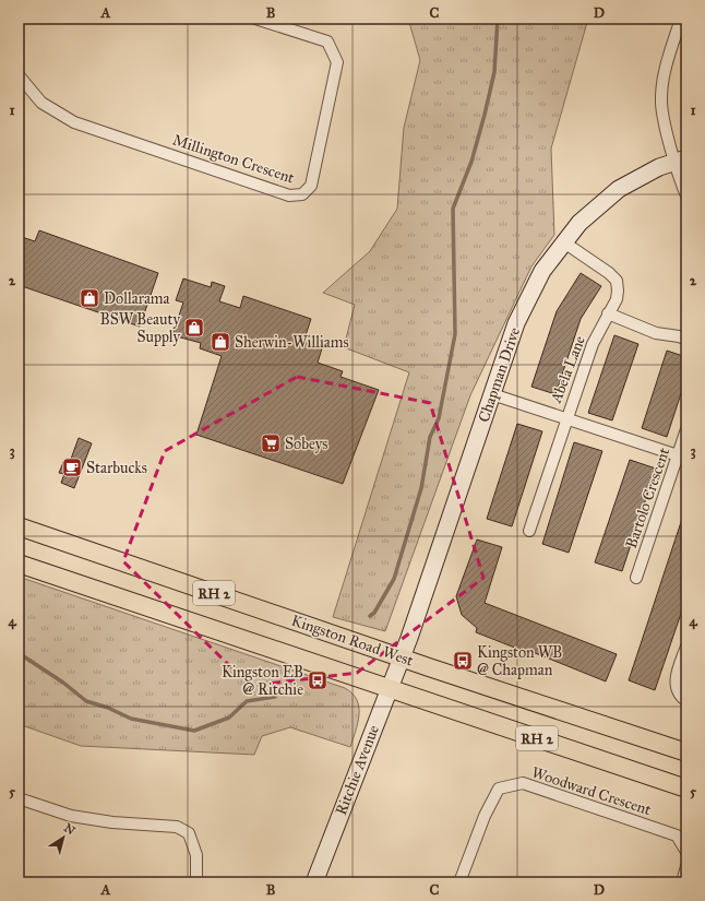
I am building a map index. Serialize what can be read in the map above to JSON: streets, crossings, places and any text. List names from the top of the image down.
{
  "streets": {
    "main road": ["RH 2", "Kingston Road West"],
    "street": [
      "Millington Crescent",
      "Abela Lane",
      "Chapman Drive",
      "Bartolo Crescent",
      "Ritchie Avenue",
      "Woodward Crescent"
    ]
  },
  "crossings": [
    ["Abela Lane", "Chapman Drive"],
    ["Chapman Drive", "Kingston Road West"],
    ["Chapman Drive", "Ritchie Avenue"],
    ["RH 2", "Ritchie Avenue"],
    ["Kingston Road West", "Ritchie Avenue"]
  ],
  "places": {
    "shop": ["Dollarama", "BSW Beauty Supply", "Sherwin-Williams"],
    "supermarket": ["Sobeys"],
    "cafe": ["Starbucks"],
    "bus stop": ["Kingston WB @ Chapman", "Kingston EB @ Ritchie"]
  },
  "north": "top right",
  "grid": {
    "columns": [
      "A",
      "B",
      "C",
      "D"
    ],
    "rows": [
      "1",
      "2",
      "3",
      "4",
      "5"
    ]
  }
}
